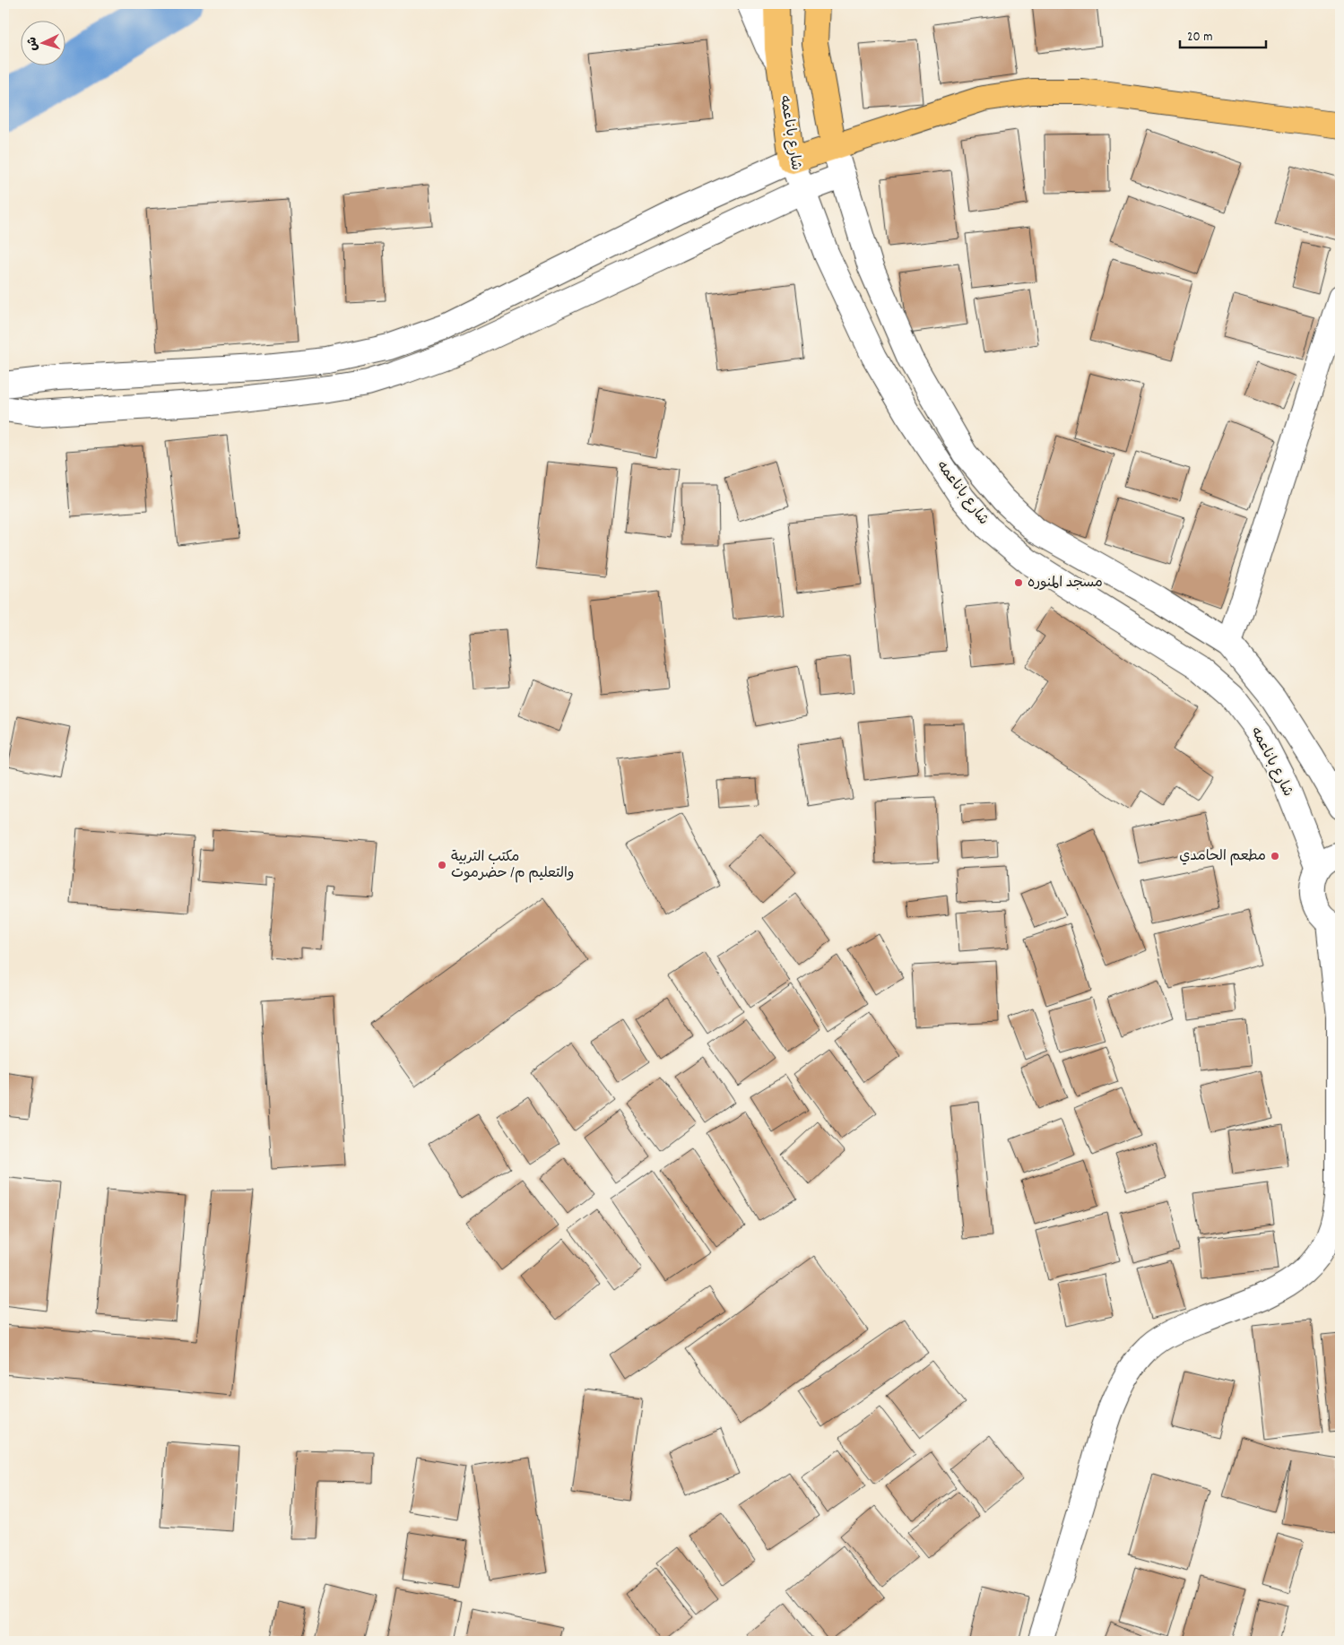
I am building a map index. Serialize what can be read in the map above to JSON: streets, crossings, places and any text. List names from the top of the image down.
{
  "streets": {
    "highway": ["شارع باناعمه"]
  },
  "places": ["مسجد المنوره", "مطعم الحامدي", "مكتب التربية والتعليم م/ حضرموت"],
  "scale_bar": "20 m",
  "north": "left"
}
